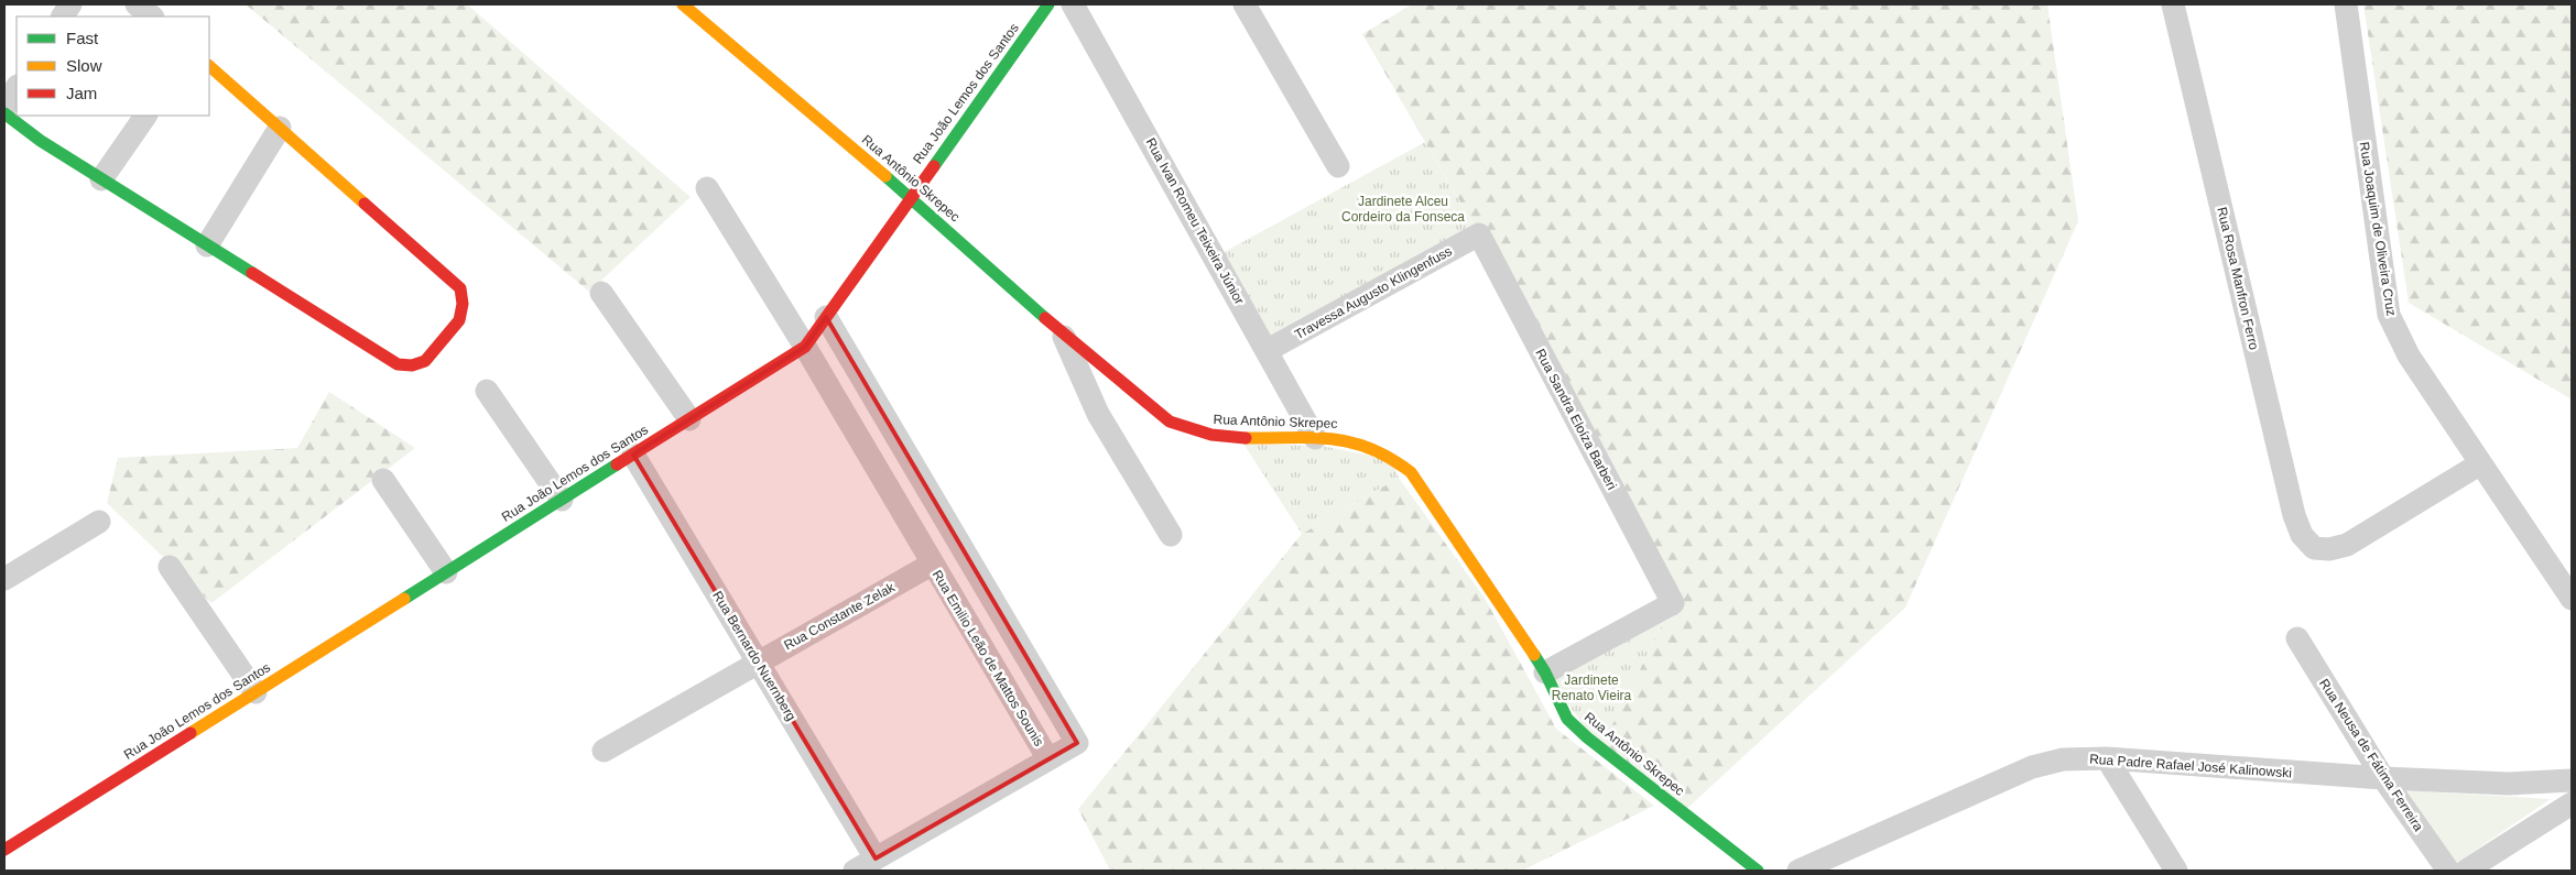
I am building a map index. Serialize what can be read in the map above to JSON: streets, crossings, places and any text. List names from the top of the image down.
{
  "streets": {
    "street": [
      "Rua João Lemos dos Santos",
      "Rua Antônio Skrepec",
      "Rua Ivan Romeu Teixeira Júnior",
      "Rua Joaquim de Oliveira Cruz",
      "Rua Rosa Manfron Ferro",
      "Travessa Augusto Klingenfuss",
      "Rua Sandra Eloíza Barberi",
      "Rua Constante Zelak",
      "Rua Bernardo Nuernberg",
      "Rua Emilio Leão de Mattos Sounis",
      "Rua Neusa de Fátima Ferreira",
      "Rua Padre Rafael José Kalinowski"
    ]
  },
  "crossings": [
    ["Rua João Lemos dos Santos", "Rua Antônio Skrepec"],
    ["Rua João Lemos dos Santos", "Rua Bernardo Nuernberg"],
    ["Rua João Lemos dos Santos", "Rua Emilio Leão de Mattos Sounis"],
    ["Rua Antônio Skrepec", "Rua Ivan Romeu Teixeira Júnior"],
    ["Rua Antônio Skrepec", "Rua Sandra Eloíza Barberi"],
    ["Rua Ivan Romeu Teixeira Júnior", "Travessa Augusto Klingenfuss"],
    ["Rua Joaquim de Oliveira Cruz", "Rua Rosa Manfron Ferro"],
    ["Travessa Augusto Klingenfuss", "Rua Sandra Eloíza Barberi"],
    ["Rua Constante Zelak", "Rua Bernardo Nuernberg"],
    ["Rua Constante Zelak", "Rua Emilio Leão de Mattos Sounis"],
    ["Rua Neusa de Fátima Ferreira", "Rua Padre Rafael José Kalinowski"]
  ],
  "parks": ["Jardinete Alceu Cordeiro da Fonseca", "Jardinete Renato Vieira"],
  "legend": ["Fast", "Slow", "Jam"]
}
